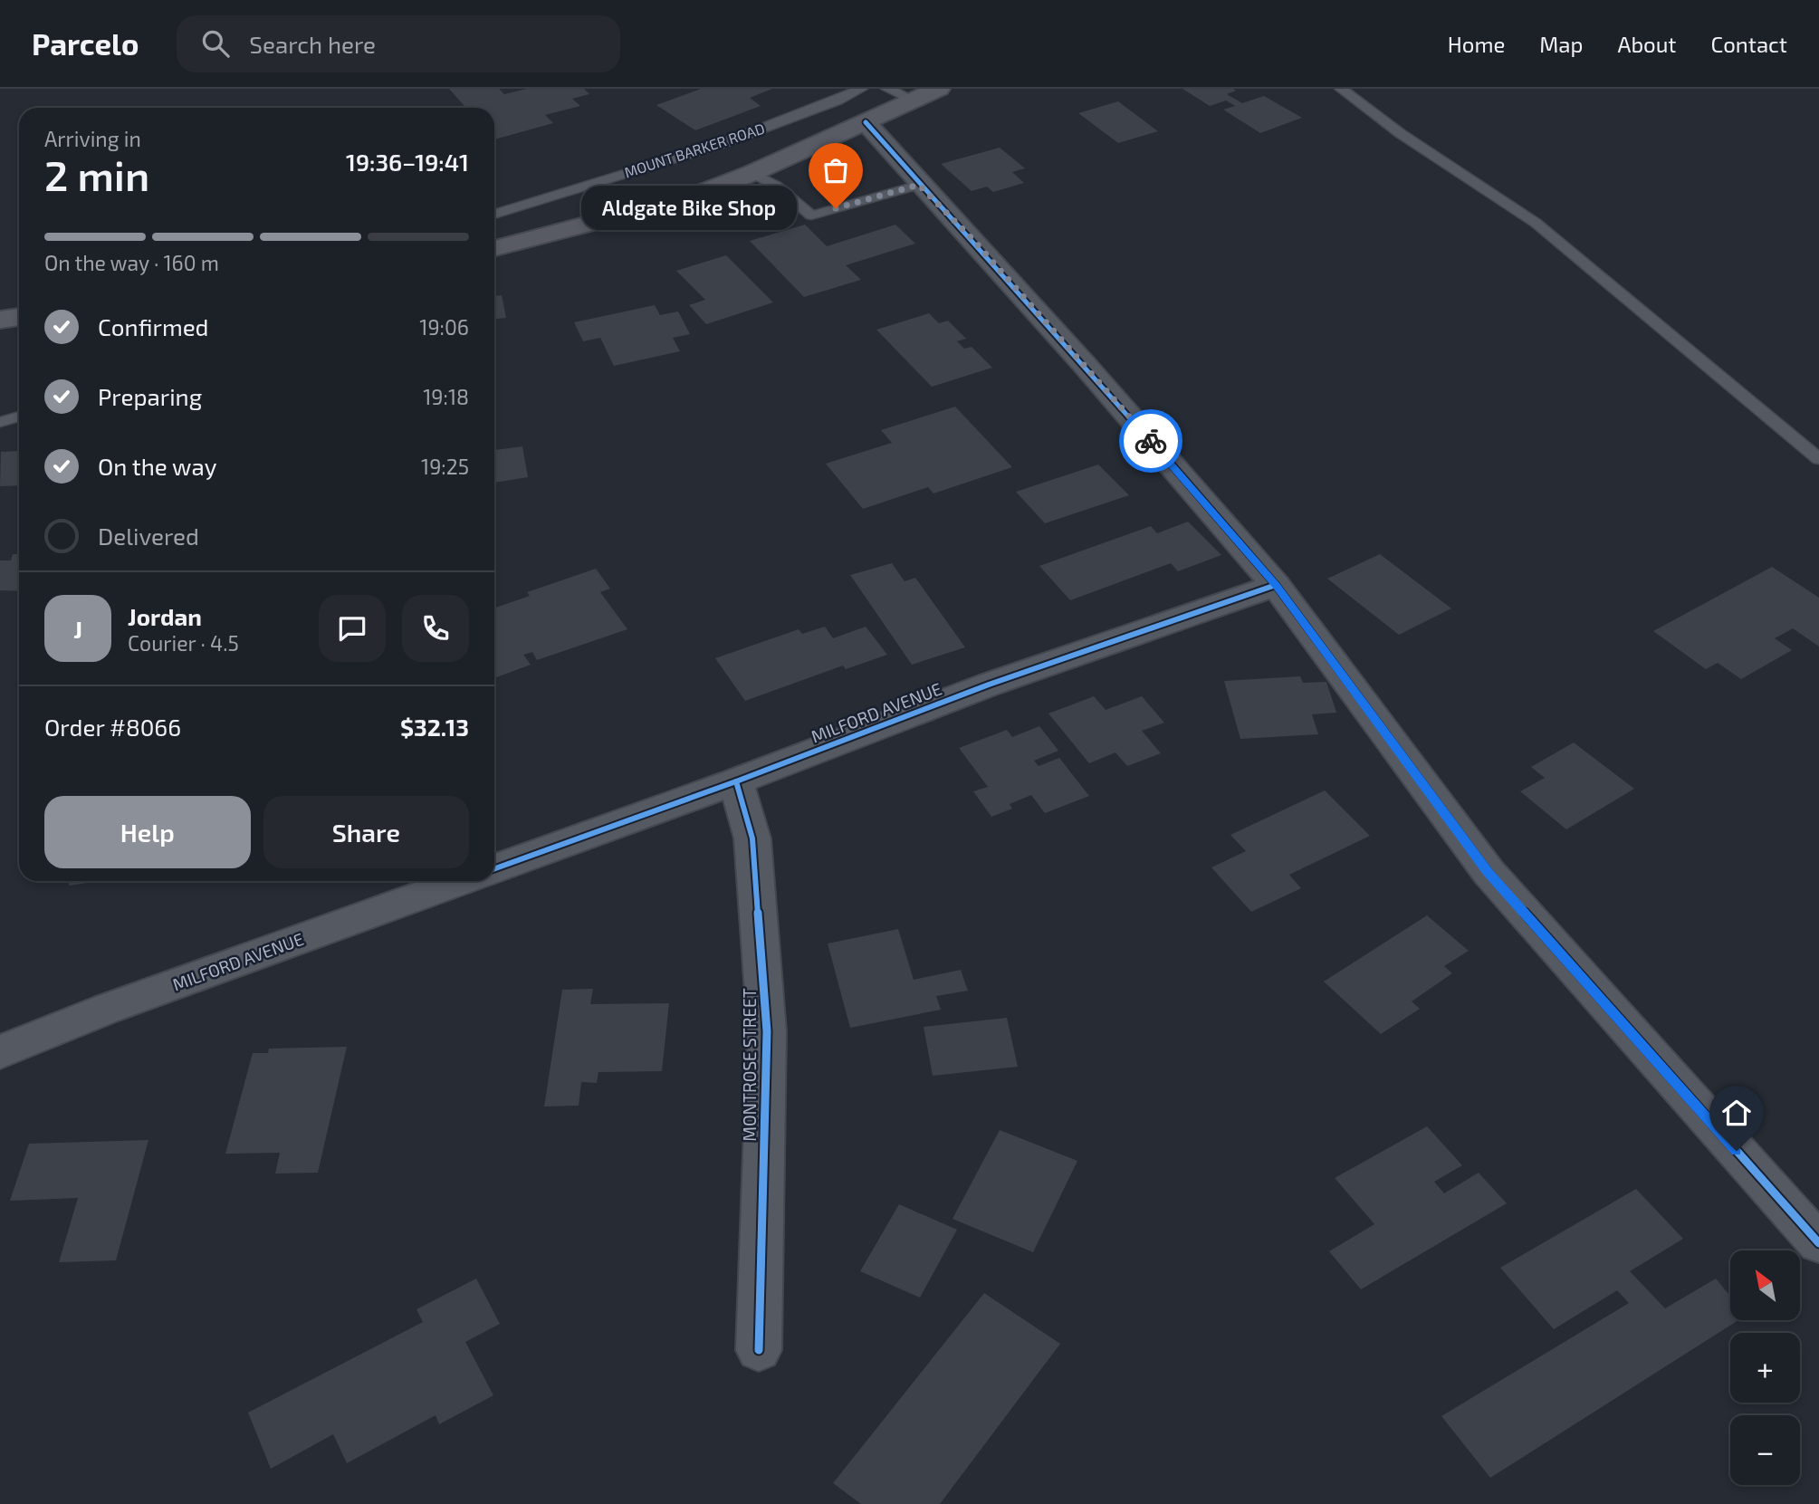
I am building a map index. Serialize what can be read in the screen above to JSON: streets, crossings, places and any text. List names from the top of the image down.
{
  "streets": {
    "street": ["MILFORD AVENUE", "MONTROSE STREET"],
    "lane": ["MOUNT BARKER ROAD"]
  },
  "crossings": [
    ["MILFORD AVENUE", "MONTROSE STREET"]
  ],
  "places": ["Aldgate Bike Shop"],
  "north": "top left",
  "page": {
    "header": "Parcelo",
    "search": "Search here",
    "nav": [
      "Home",
      "Map",
      "About",
      "Contact"
    ],
    "heading": ["2 min", "Arriving in", "19:36–19:41"],
    "panel": [
      "Jordan",
      "Courier · 4.5",
      "Order #8066",
      "$32.13"
    ],
    "bubble": "Aldgate Bike Shop",
    "bar": "On the way · 160 m",
    "list": [
      ["Confirmed", "19:06"],
      ["Preparing", "19:18"],
      ["On the way", "19:25"],
      "Delivered"
    ],
    "round": "J",
    "buttons": ["Help", "Share"],
    "map_buttons": ["+", "−"]
  }
}
